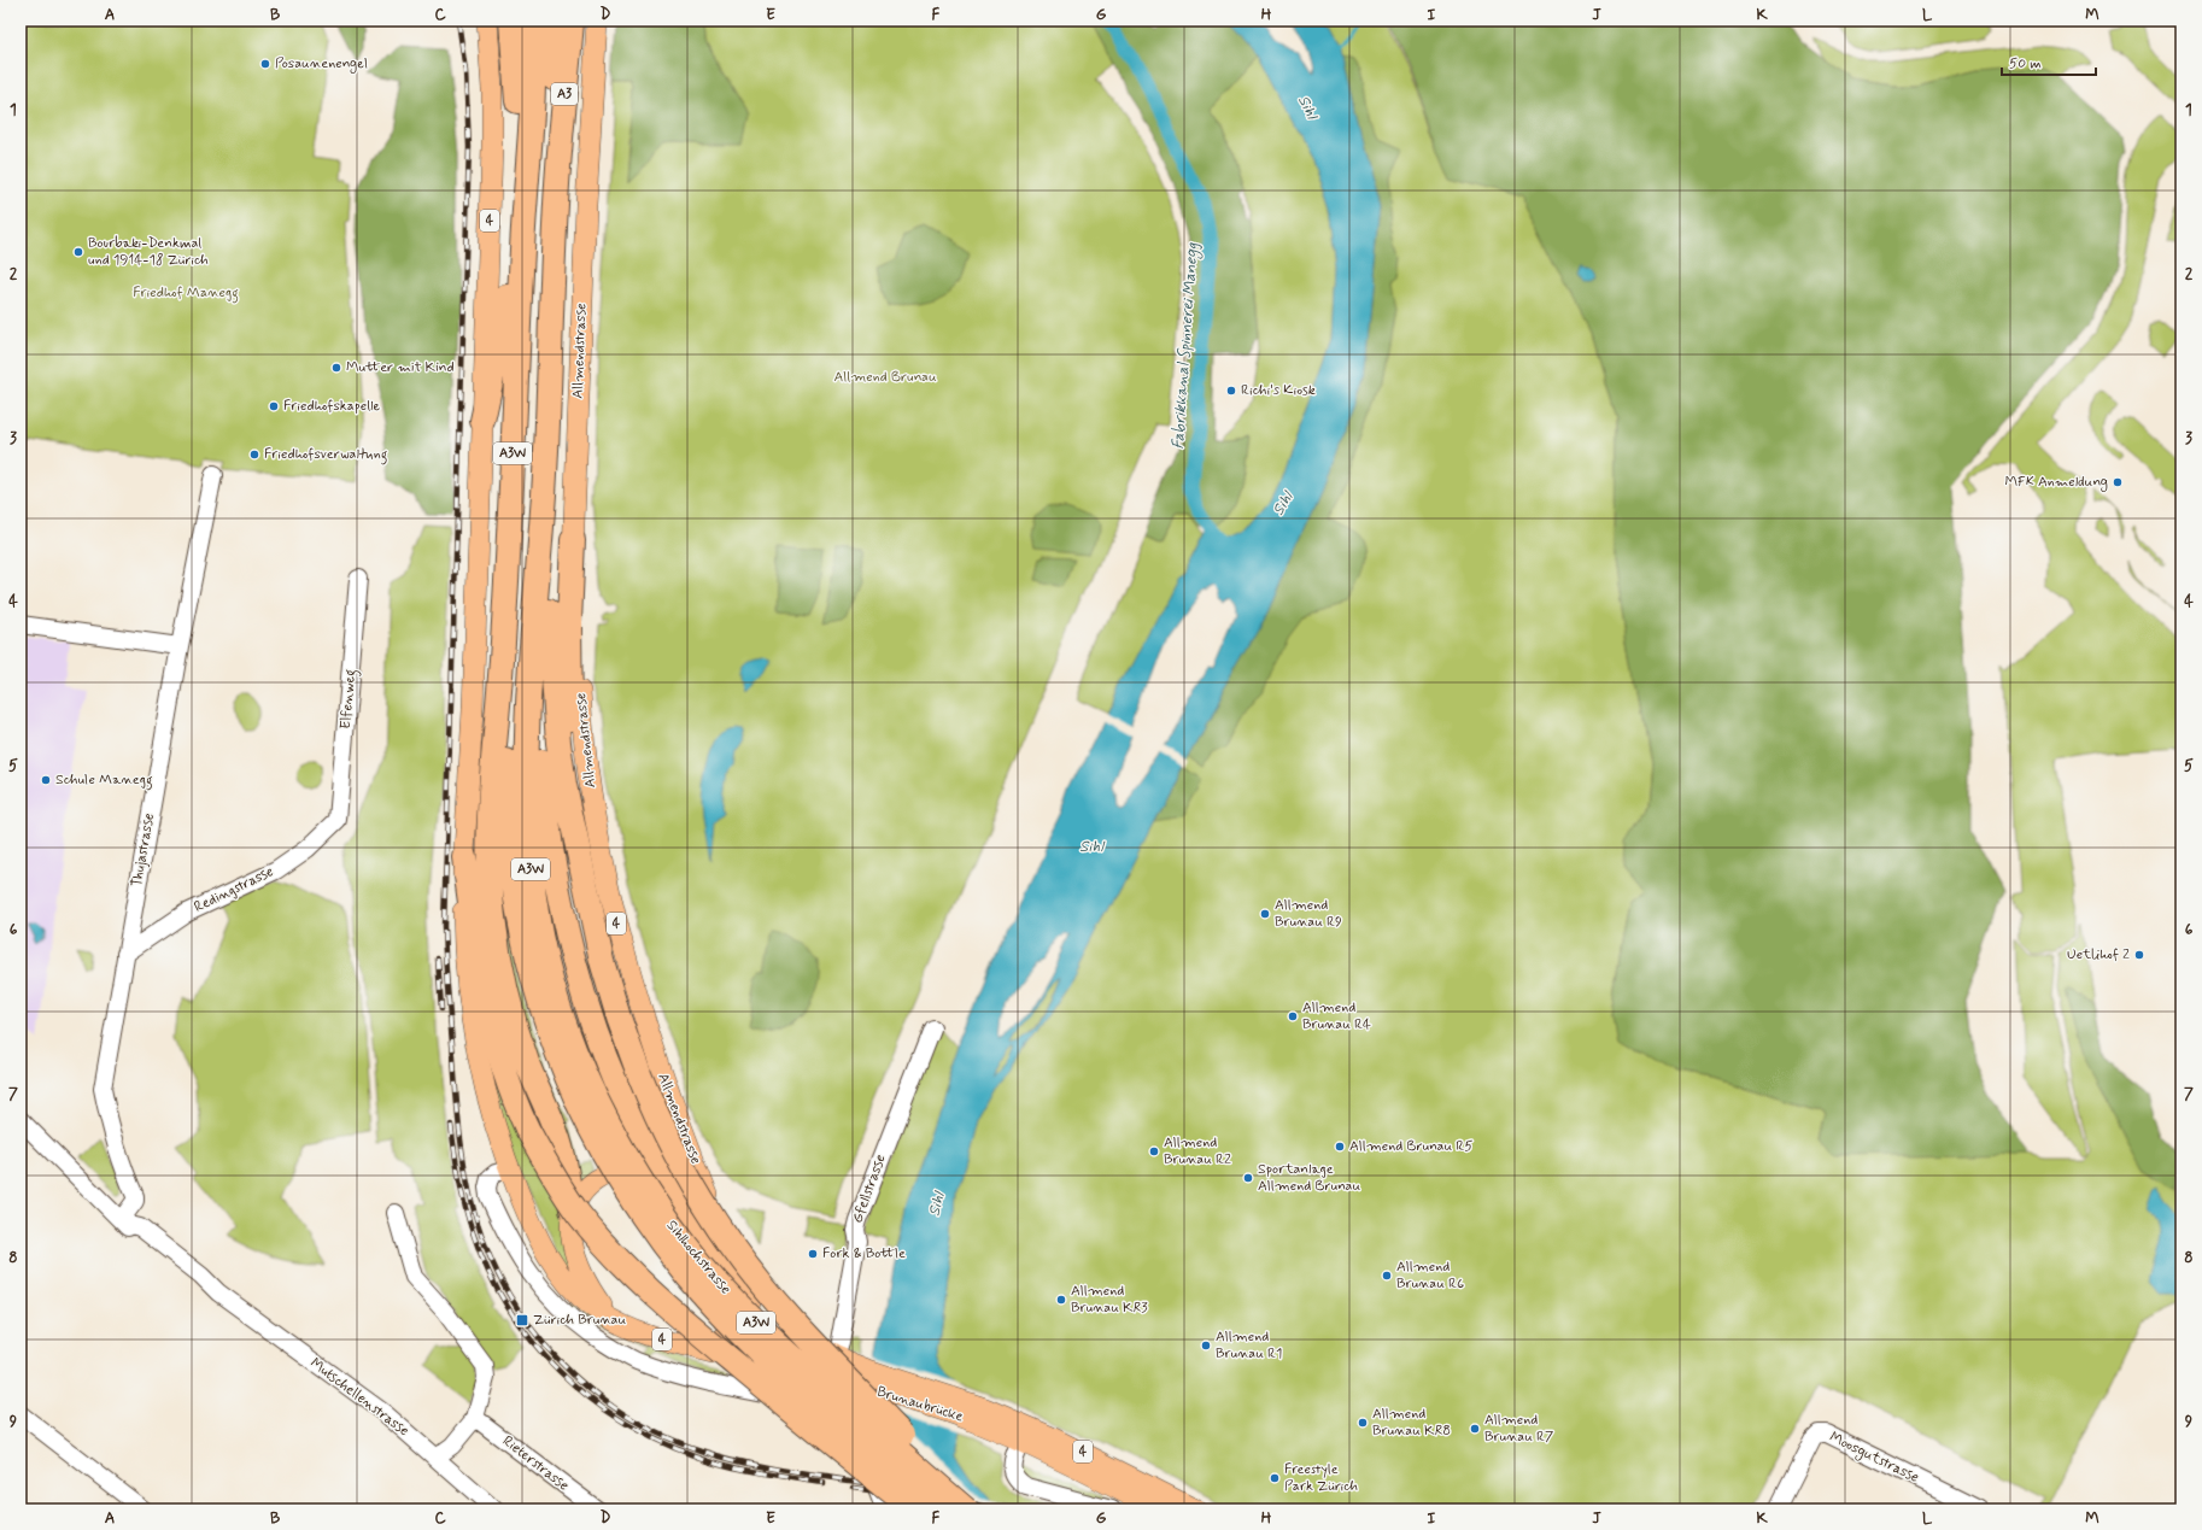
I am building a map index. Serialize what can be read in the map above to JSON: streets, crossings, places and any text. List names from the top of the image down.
{
  "streets": {
    "highway": ["A3", "A3W", "Sihlhochstrasse"],
    "main road": ["4", "Allmendstrasse", "Brunaubrücke"],
    "street": [
      "Elfenweg",
      "Thujastrasse",
      "Redingstrasse",
      "Gfellstrasse",
      "Mutschellenstrasse",
      "Moosgutstrasse",
      "Rieterstrasse"
    ]
  },
  "crossings": [
    ["A3", "A3W"],
    ["4", "Allmendstrasse"],
    ["4", "Brunaubrücke"],
    ["Allmendstrasse", "Gfellstrasse"],
    ["Allmendstrasse", "Brunaubrücke"],
    ["A3W", "Sihlhochstrasse"],
    ["Elfenweg", "Redingstrasse"],
    ["Thujastrasse", "Redingstrasse"],
    ["Thujastrasse", "Mutschellenstrasse"]
  ],
  "water": ["Sihl", "Fabrikkanal Spinnerei Manegg"],
  "parks": ["Friedhof Manegg", "Allmend Brunau"],
  "places": {
    "other": [
      "Posaunenengel",
      "Bourbaki-Denkmal und 1914-18 Zürich",
      "Mutter mit Kind",
      "Richi's Kiosk",
      "Friedhofskapelle",
      "Friedhofsverwaltung",
      "MFK Anmeldung",
      "Schule Manegg",
      "Allmend Brunau R9",
      "Uetlihof 2",
      "Allmend Brunau R4",
      "Allmend Brunau R5",
      "Allmend Brunau R2",
      "Sportanlage Allmend Brunau",
      "Fork & Bottle",
      "Allmend Brunau R6",
      "Allmend Brunau KR3",
      "Allmend Brunau R1",
      "Allmend Brunau KR8",
      "Allmend Brunau R7",
      "Freestyle Park Zürich"
    ],
    "transit": ["Zürich Brunau"]
  },
  "scale_bar": "50 m",
  "grid": {
    "columns": [
      "A",
      "B",
      "C",
      "D",
      "E",
      "F",
      "G",
      "H",
      "I",
      "J",
      "K",
      "L",
      "M"
    ],
    "rows": [
      "1",
      "2",
      "3",
      "4",
      "5",
      "6",
      "7",
      "8",
      "9"
    ]
  }
}
